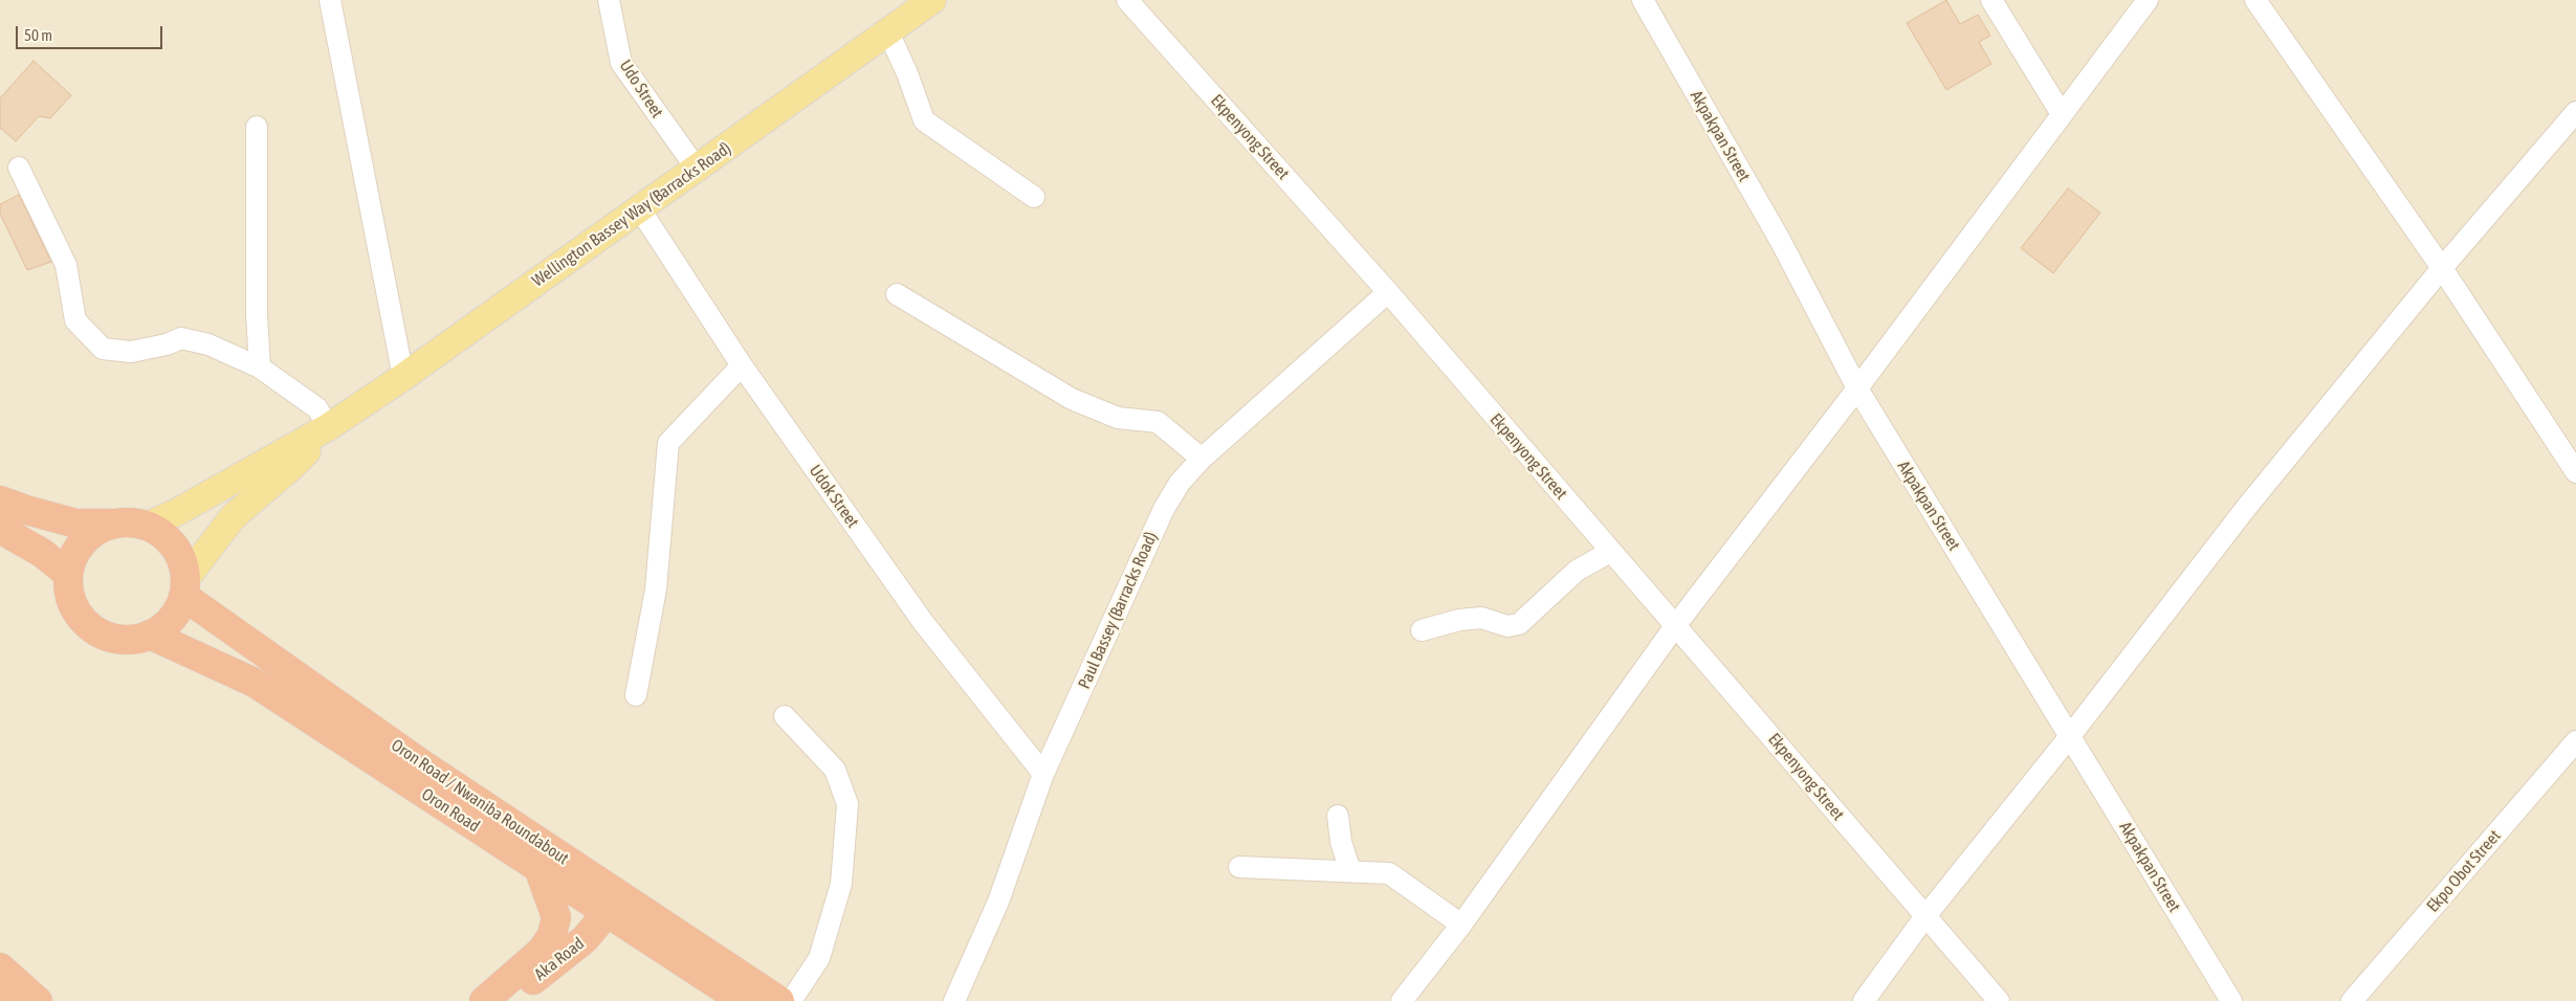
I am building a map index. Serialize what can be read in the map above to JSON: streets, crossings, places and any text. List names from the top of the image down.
{
  "streets": {
    "highway": ["Oron Road / Nwaniba Roundabout", "Oron Road", "Aka Road"],
    "main road": ["Wellington Bassey Way (Barracks Road)"],
    "street": [
      "Udo Street",
      "Akpakpan Street",
      "Ekpenyong Street",
      "Udok Street",
      "Paul Bassey (Barracks Road)",
      "Ekpo Obot Street"
    ]
  },
  "crossings": [
    ["Udo Street", "Wellington Bassey Way (Barracks Road)"],
    ["Ekpenyong Street", "Paul Bassey (Barracks Road)"],
    ["Wellington Bassey Way (Barracks Road)", "Udok Street"],
    ["Udok Street", "Paul Bassey (Barracks Road)"],
    ["Oron Road / Nwaniba Roundabout", "Oron Road"],
    ["Oron Road", "Aka Road"]
  ],
  "scale_bar": "50 m"
}
